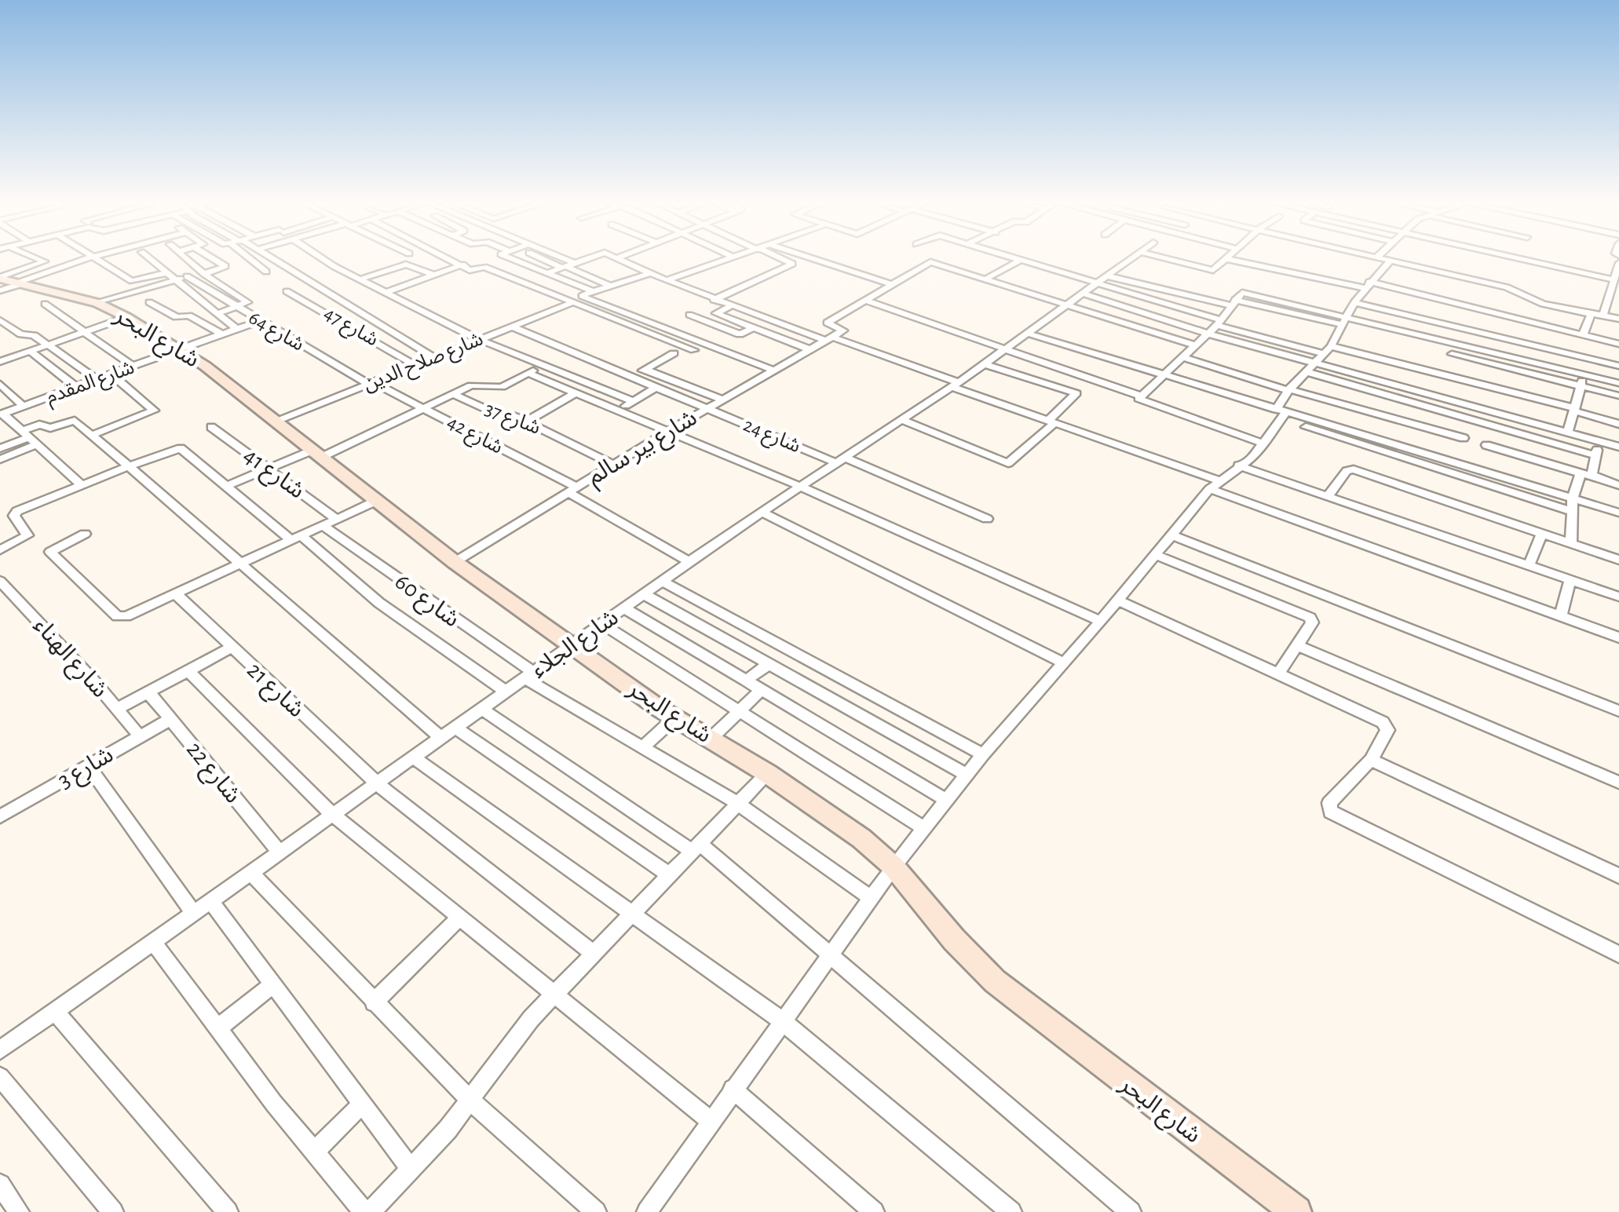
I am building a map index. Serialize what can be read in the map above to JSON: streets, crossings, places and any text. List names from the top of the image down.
{
  "streets": {
    "street": [
      "شارع 47",
      "شارع 64",
      "شارع البحر",
      "شارع صلاح الدين",
      "شارع المقدم",
      "شارع 37",
      "شارع 42",
      "شارع 24",
      "شارع بير سالم",
      "شارع 41",
      "شارع 60",
      "شارع الجلاء",
      "شارع الهناء",
      "شارع 21",
      "شارع 3",
      "شارع 22"
    ]
  },
  "crossings": [
    ["شارع 47", "شارع صلاح الدين"],
    ["شارع 64", "شارع صلاح الدين"],
    ["شارع 64", "شارع المقدم"],
    ["شارع 64", "شارع 42"],
    ["شارع البحر", "شارع صلاح الدين"],
    ["شارع البحر", "شارع المقدم"],
    ["شارع البحر", "شارع بير سالم"],
    ["شارع البحر", "شارع الجلاء"],
    ["شارع صلاح الدين", "شارع 42"],
    ["شارع صلاح الدين", "شارع 24"],
    ["شارع 37", "شارع بير سالم"],
    ["شارع 42", "شارع بير سالم"],
    ["شارع 42", "شارع الجلاء"],
    ["شارع 24", "شارع بير سالم"],
    ["شارع 24", "شارع الجلاء"],
    ["شارع 60", "شارع الجلاء"],
    ["شارع الجلاء", "شارع 21"],
    ["شارع الجلاء", "شارع 22"],
    ["شارع الهناء", "شارع 3"],
    ["شارع 3", "شارع 22"]
  ]
}
